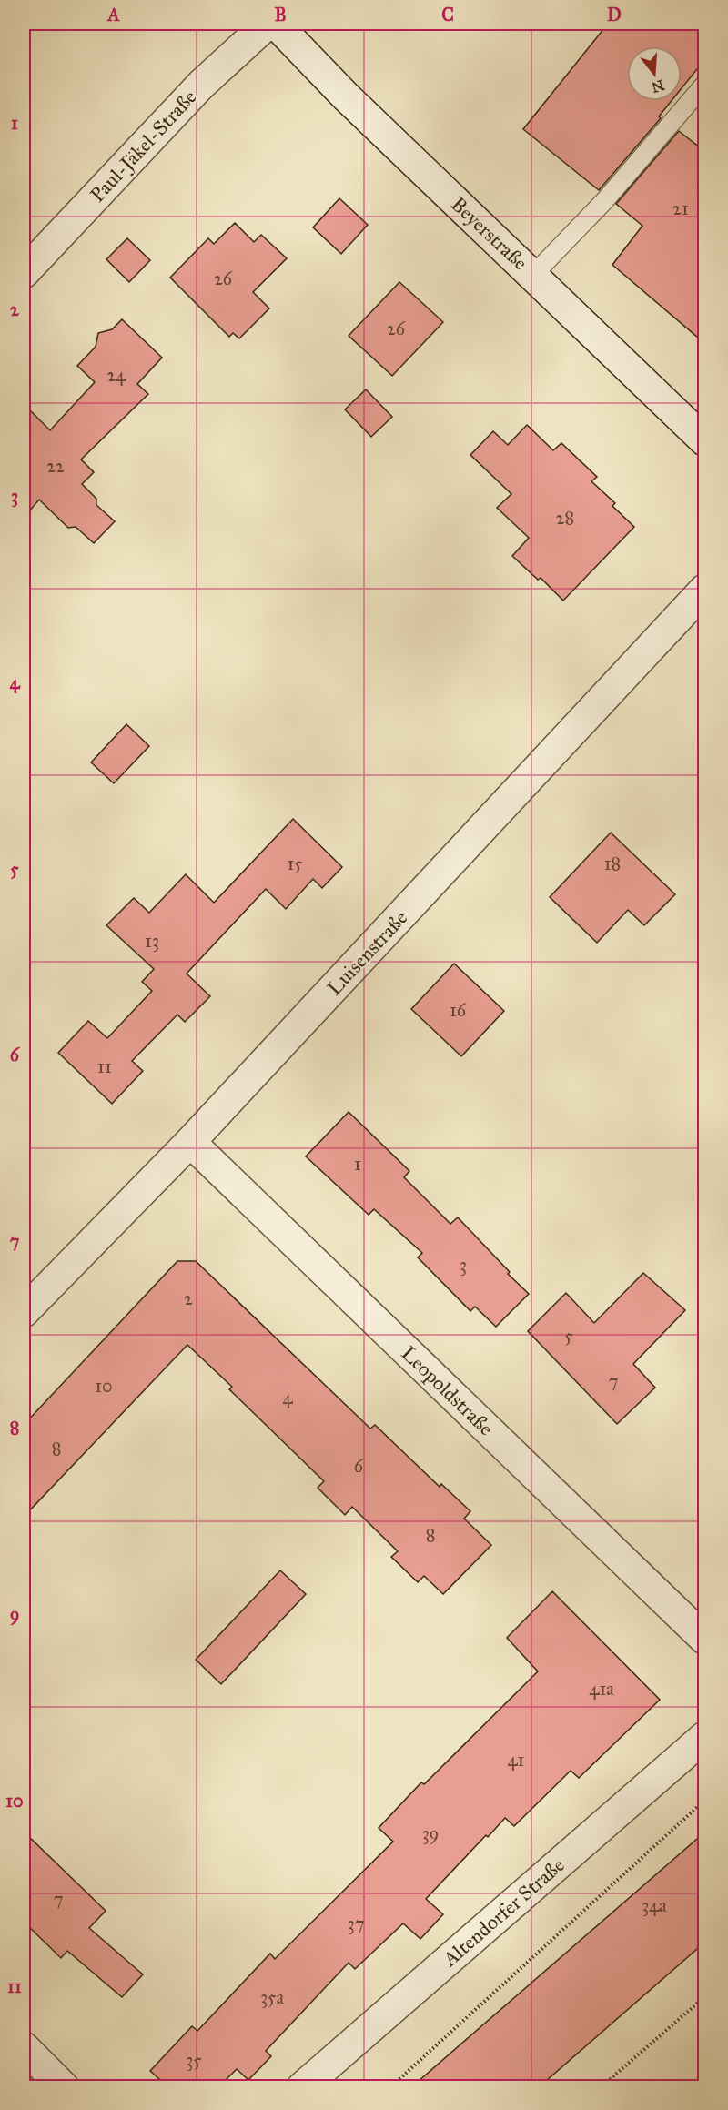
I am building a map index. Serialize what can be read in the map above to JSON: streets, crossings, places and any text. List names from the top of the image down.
{
  "streets": {
    "street": [
      "Paul-Jäkel-Straße",
      "Beyerstraße",
      "Luisenstraße",
      "Leopoldstraße",
      "Altendorfer Straße"
    ]
  },
  "crossings": [
    ["Luisenstraße", "Leopoldstraße"]
  ],
  "house_numbers": [
    "21",
    "26",
    "26",
    "24",
    "22",
    "28",
    "15",
    "18",
    "13",
    "16",
    "11",
    "1",
    "3",
    "2",
    "5",
    "7",
    "10",
    "4",
    "8",
    "6",
    "8",
    "41a",
    "41",
    "39",
    "7",
    "34a",
    "37",
    "35a",
    "35"
  ],
  "north": "bottom",
  "grid": {
    "columns": [
      "A",
      "B",
      "C",
      "D"
    ],
    "rows": [
      "1",
      "2",
      "3",
      "4",
      "5",
      "6",
      "7",
      "8",
      "9",
      "10",
      "11"
    ]
  }
}
